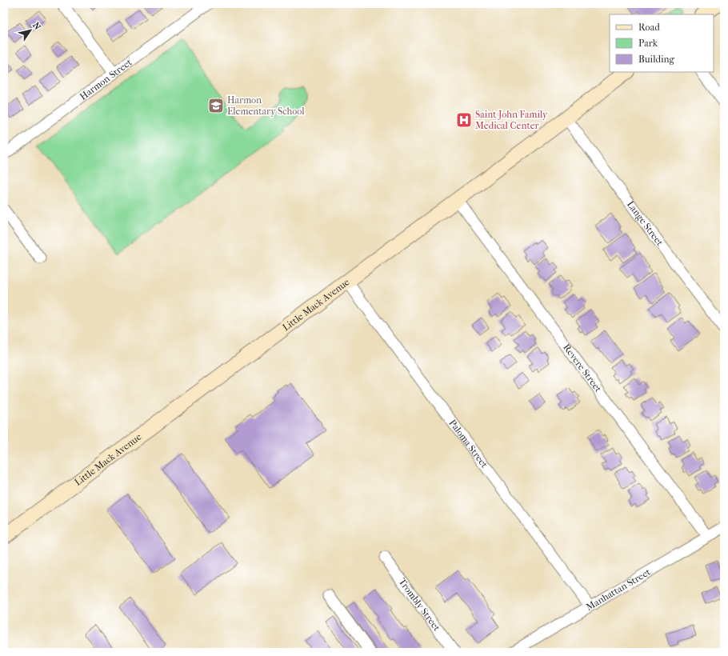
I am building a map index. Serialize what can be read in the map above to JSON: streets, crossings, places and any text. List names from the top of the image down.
{
  "streets": {
    "main road": ["Little Mack Avenue"],
    "street": [
      "Harmon Street",
      "Lange Street",
      "Revere Street",
      "Paloma Street",
      "Manhattan Street",
      "Trombly Street"
    ]
  },
  "crossings": [
    ["Lange Street", "Little Mack Avenue"],
    ["Little Mack Avenue", "Revere Street"],
    ["Little Mack Avenue", "Paloma Street"],
    ["Revere Street", "Manhattan Street"],
    ["Paloma Street", "Manhattan Street"]
  ],
  "places": {
    "school or university": ["Harmon Elementary School"],
    "hospital": ["Saint John Family Medical Center"]
  },
  "legend": ["Road", "Park", "Building"],
  "north": "top right"
}
